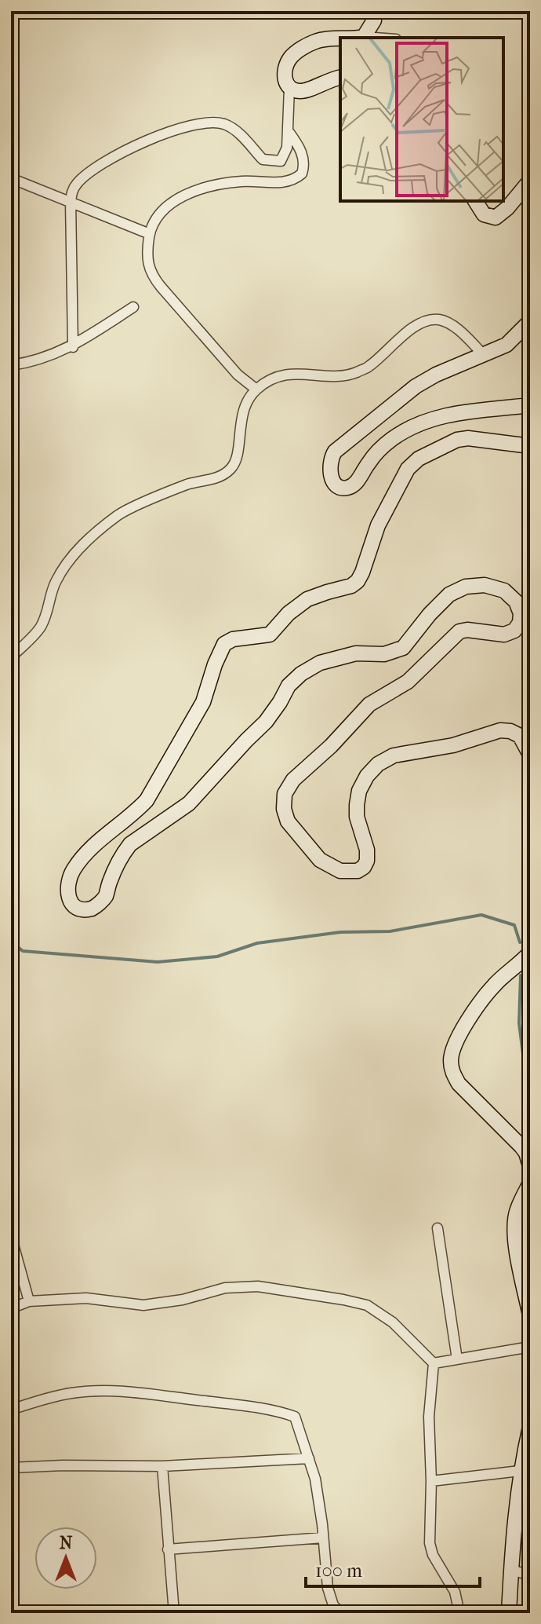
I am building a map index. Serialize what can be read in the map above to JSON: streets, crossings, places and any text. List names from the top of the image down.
{
  "scale_bar": "100 m",
  "north": "top"
}
